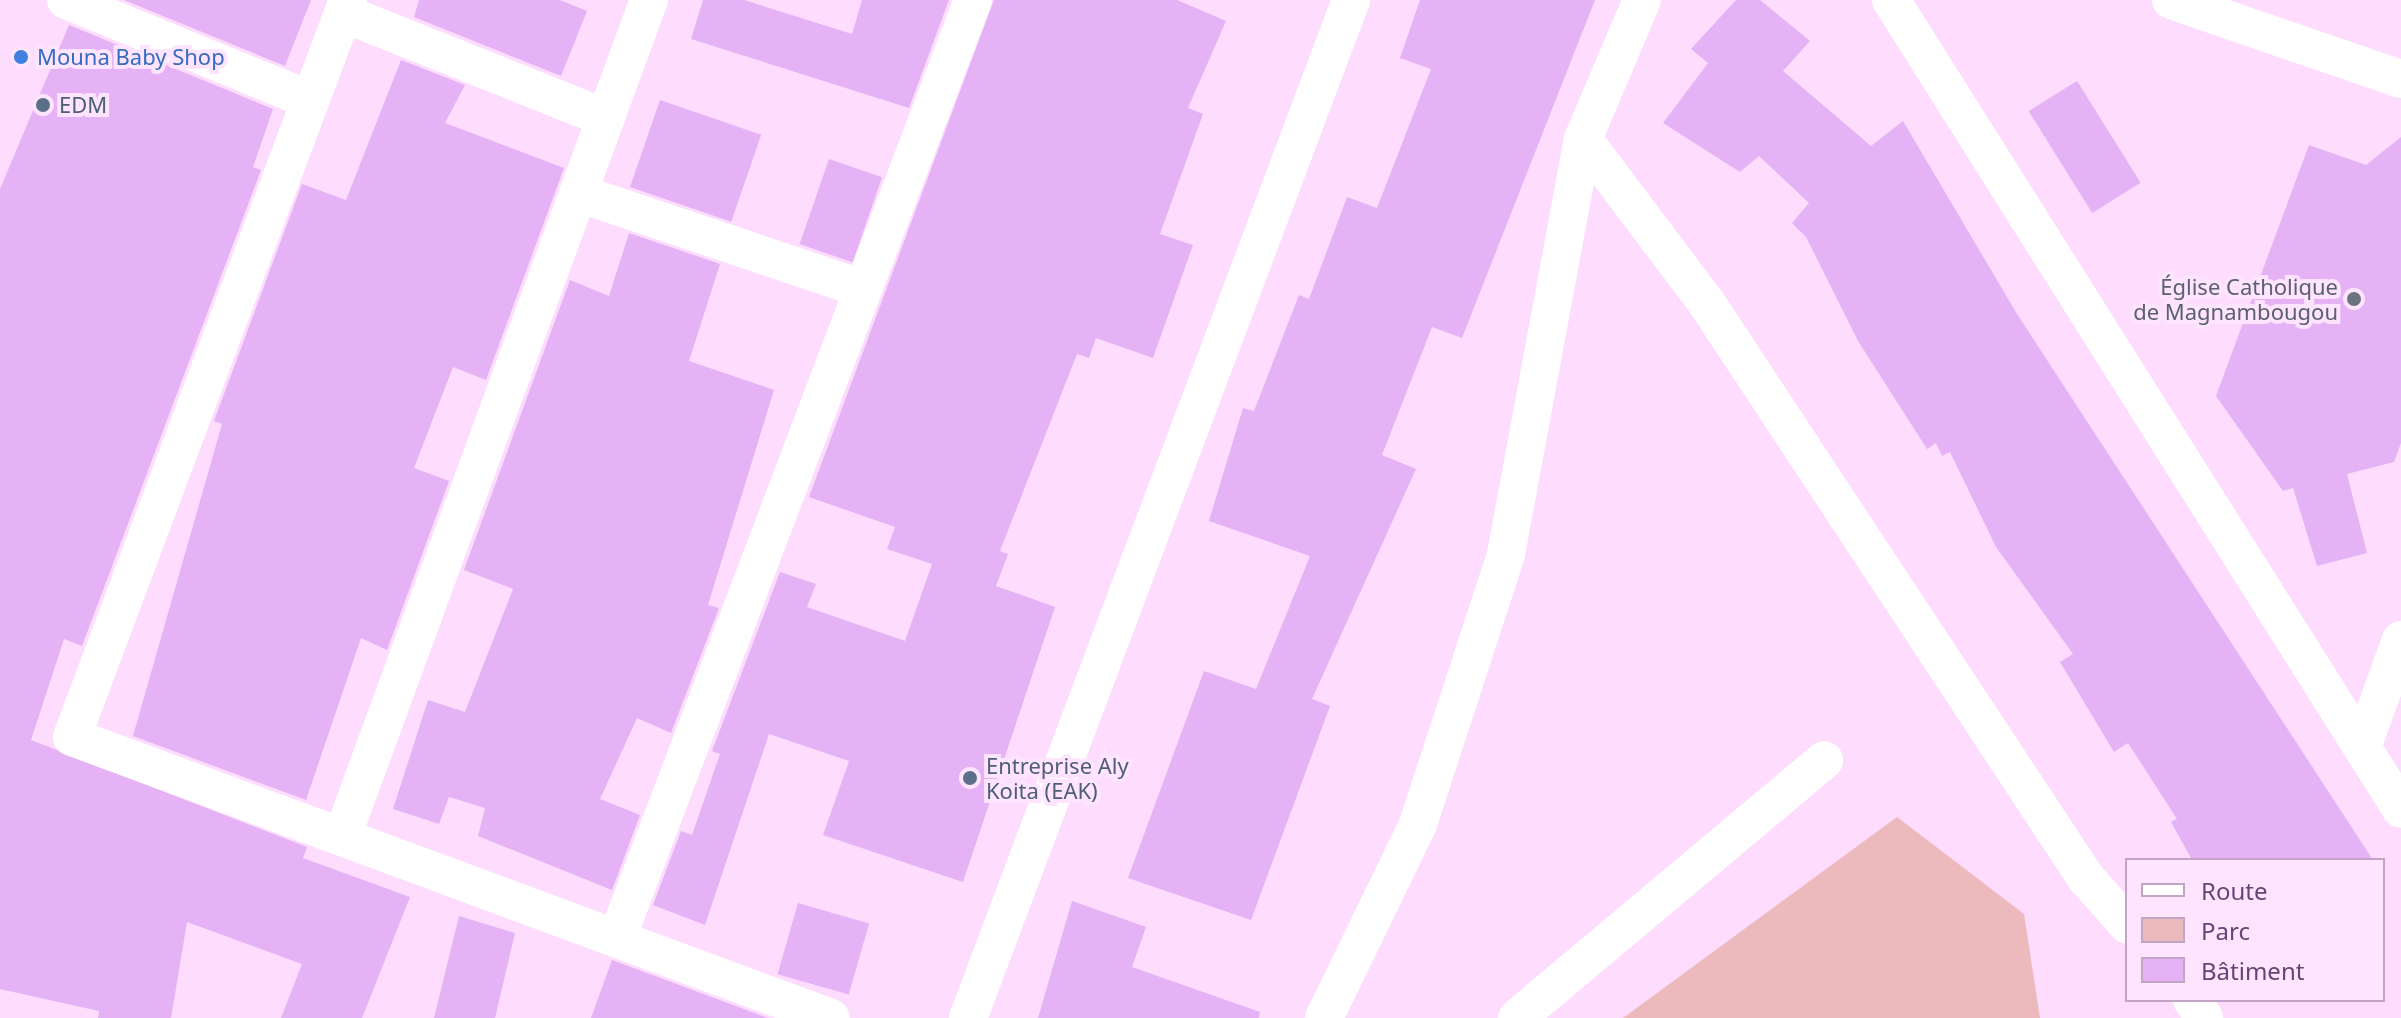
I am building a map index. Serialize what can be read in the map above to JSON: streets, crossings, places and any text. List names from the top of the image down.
{
  "places": [
    "Mouna Baby Shop",
    "EDM",
    "Église Catholique de Magnambougou",
    "Entreprise Aly Koita (EAK)"
  ],
  "legend": ["Route", "Parc", "Bâtiment"]
}
